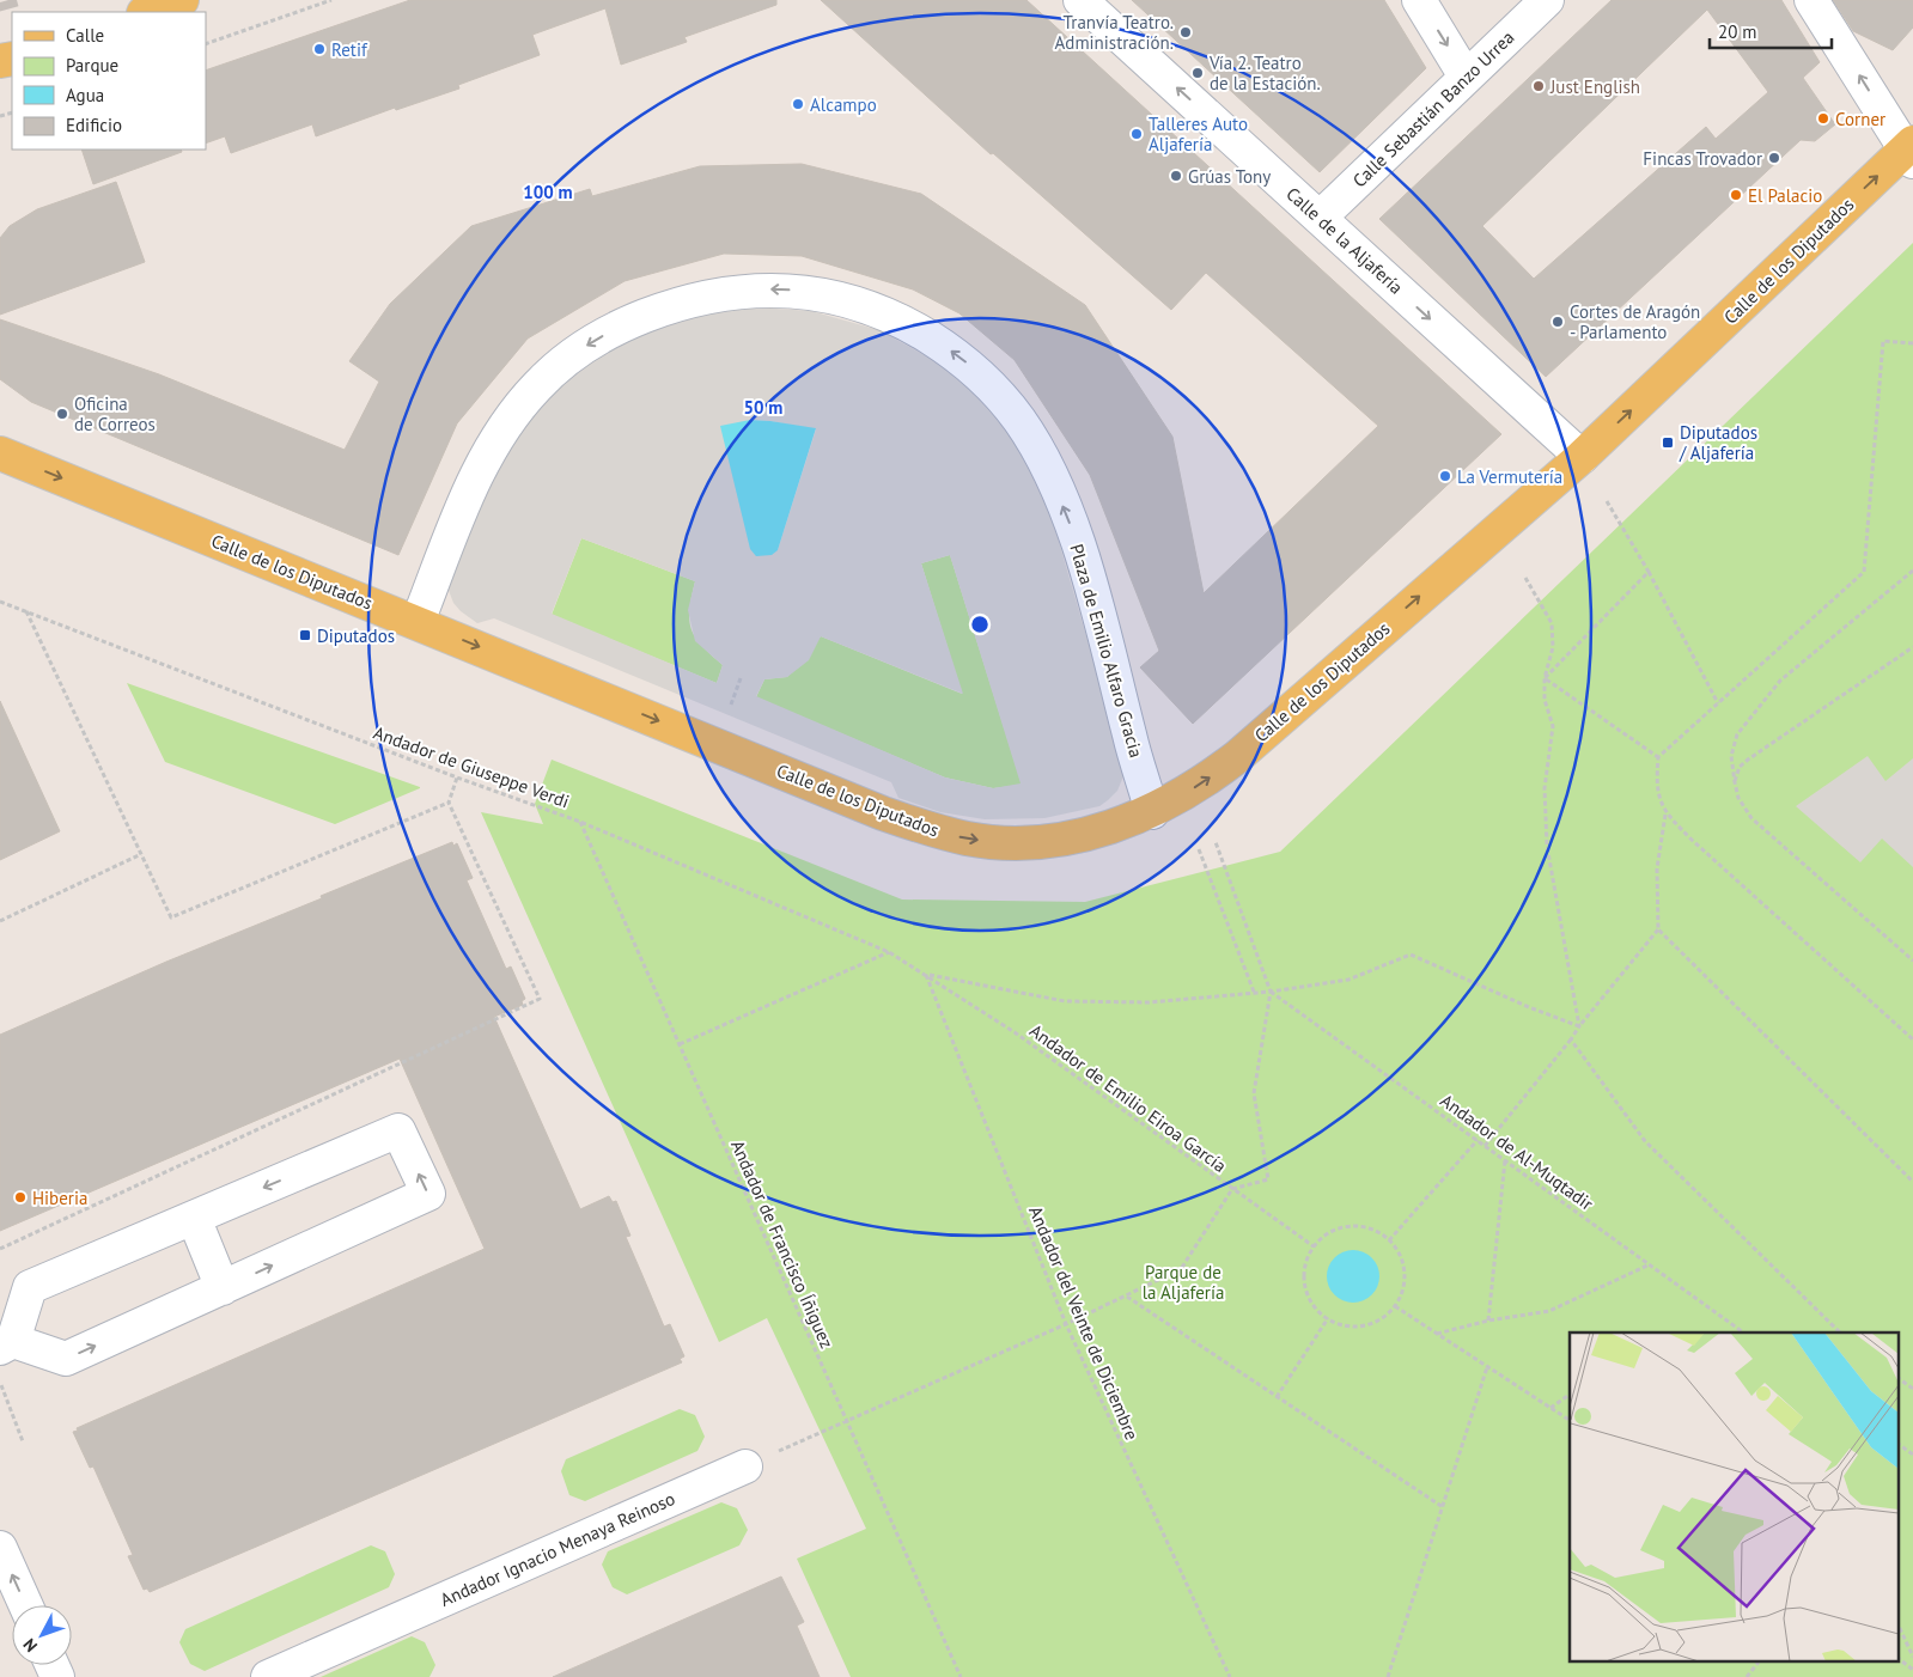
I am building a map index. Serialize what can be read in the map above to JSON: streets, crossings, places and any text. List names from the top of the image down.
{
  "streets": {
    "main road": ["Calle de los Diputados"],
    "street": [
      "Calle Sebastián Banzo Urrea",
      "Calle de la Aljafería",
      "Plaza de Emilio Alfaro Gracia",
      "Andador Ignacio Menaya Reinoso"
    ],
    "path": [
      "Andador de Giuseppe Verdi",
      "Andador de Emilio Eiroa García",
      "Andador de Al-Muqtadir",
      "Andador de Francisco Íñiguez",
      "Andador del Veinte de Diciembre"
    ]
  },
  "crossings": [
    ["Calle Sebastián Banzo Urrea", "Calle de la Aljafería"],
    ["Calle de la Aljafería", "Calle de los Diputados"],
    ["Calle de los Diputados", "Plaza de Emilio Alfaro Gracia"],
    ["Andador de Giuseppe Verdi", "Andador de Emilio Eiroa García"],
    ["Andador de Giuseppe Verdi", "Andador de Francisco Íñiguez"],
    ["Andador de Giuseppe Verdi", "Andador del Veinte de Diciembre"],
    ["Andador de Emilio Eiroa García", "Andador del Veinte de Diciembre"]
  ],
  "one_way": ["Calle de los Diputados"],
  "parks": ["Parque de la Aljafería"],
  "places": {
    "other": [
      "Tranvía Teatro. Administración.",
      "Retif",
      "Vía 2. Teatro de la Estación.",
      "Just English",
      "Alcampo",
      "Corner",
      "Talleres Auto Aljafería",
      "Fincas Trovador",
      "Grúas Tony",
      "El Palacio",
      "Cortes de Aragón - Parlamento",
      "Oficina de Correos",
      "La Vermutería",
      "Hiberia"
    ],
    "transit": ["Diputados / Aljafería", "Diputados"]
  },
  "legend": [
    "Calle",
    "Parque",
    "Agua",
    "Edificio"
  ],
  "scale_bar": "20 m",
  "north": "bottom left",
  "rings": ["100 m", "50 m"]
}
